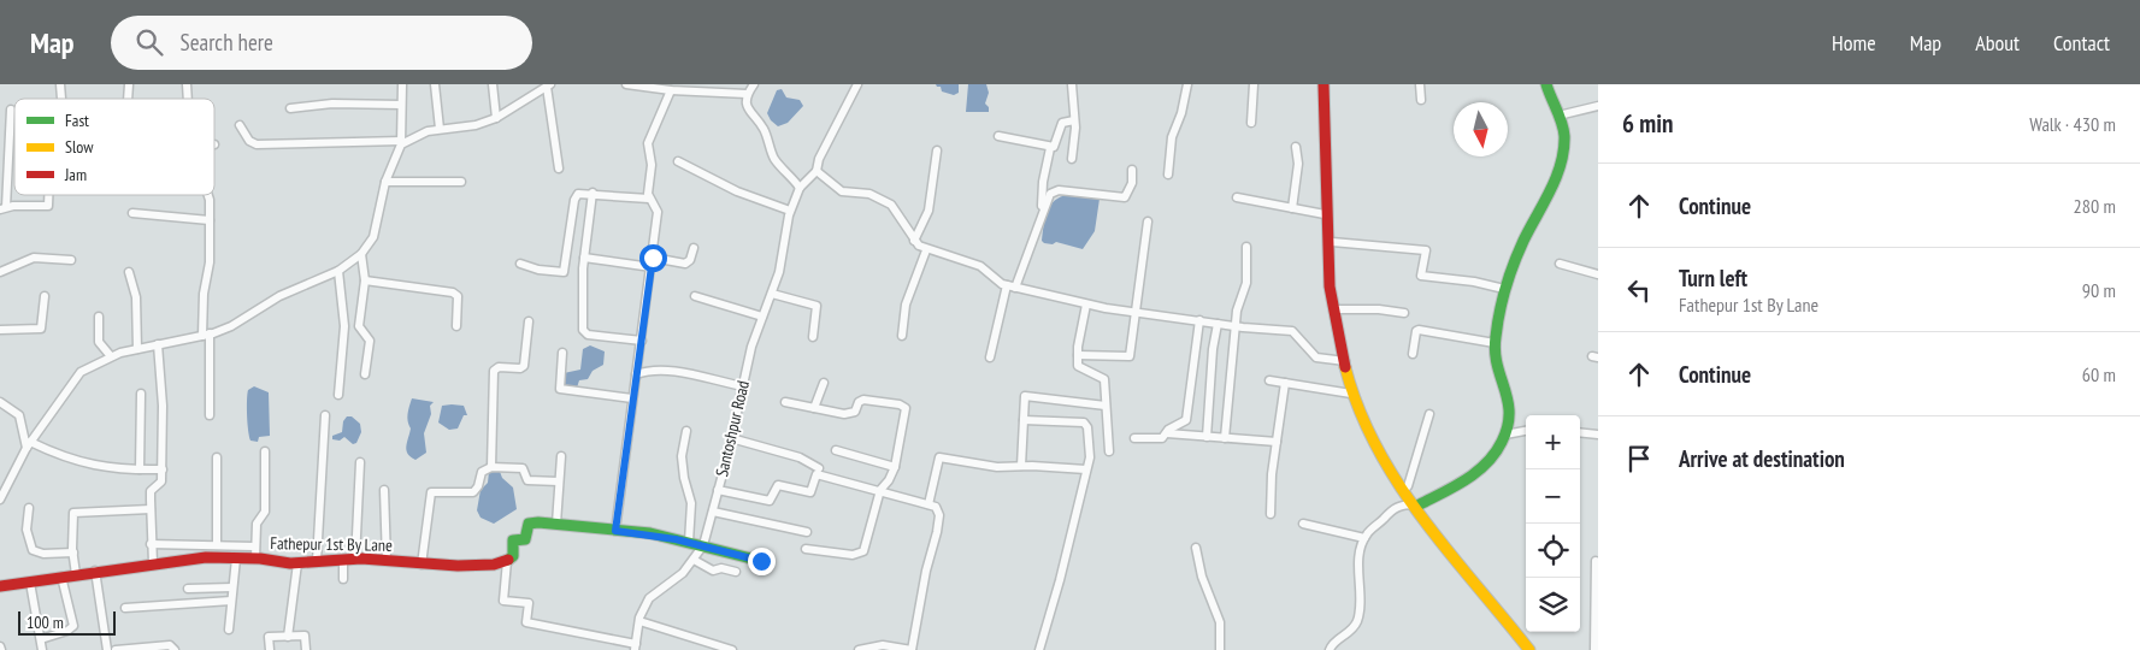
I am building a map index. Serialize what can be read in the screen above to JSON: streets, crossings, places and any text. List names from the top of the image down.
{
  "streets": {
    "street": ["Santoshpur Road", "Fathepur 1st By Lane"]
  },
  "legend": ["Fast", "Slow", "Jam"],
  "scale_bar": "100 m",
  "north": "bottom",
  "page": {
    "header": "Map",
    "search": "Search here",
    "nav": [
      "Home",
      "Map",
      "About",
      "Contact"
    ],
    "heading": ["6 min", "Walk · 430 m"],
    "list": [
      ["Continue", "280 m"],
      ["Turn left", "Fathepur 1st By Lane", "90 m"],
      ["Continue", "60 m"],
      "Arrive at destination"
    ],
    "map_buttons": ["+", "−"],
    "scale": "100 m"
  }
}
